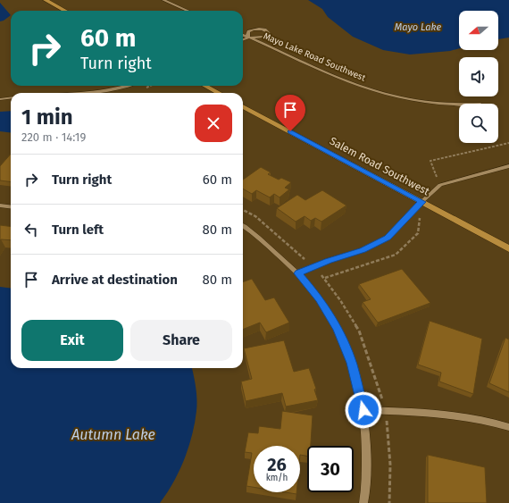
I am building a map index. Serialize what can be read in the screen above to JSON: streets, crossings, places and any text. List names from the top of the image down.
{
  "streets": {
    "main road": ["Salem Road Southwest"],
    "street": ["Mayo Lake Road Southwest"]
  },
  "water": ["Mayo Lake", "Autumn Lake"],
  "north": "left",
  "page": {
    "turn": ["60 m", "Turn right"],
    "heading": ["1 min", "220 m · 14:19"],
    "list": [
      {
        "name": "Turn right",
        "value": "60 m"
      },
      {
        "name": "Turn left",
        "value": "80 m"
      },
      {
        "name": "Arrive at destination",
        "value": "80 m"
      }
    ],
    "buttons": ["Exit", "Share"],
    "speed": "26 km/h",
    "limit": "30"
  }
}
